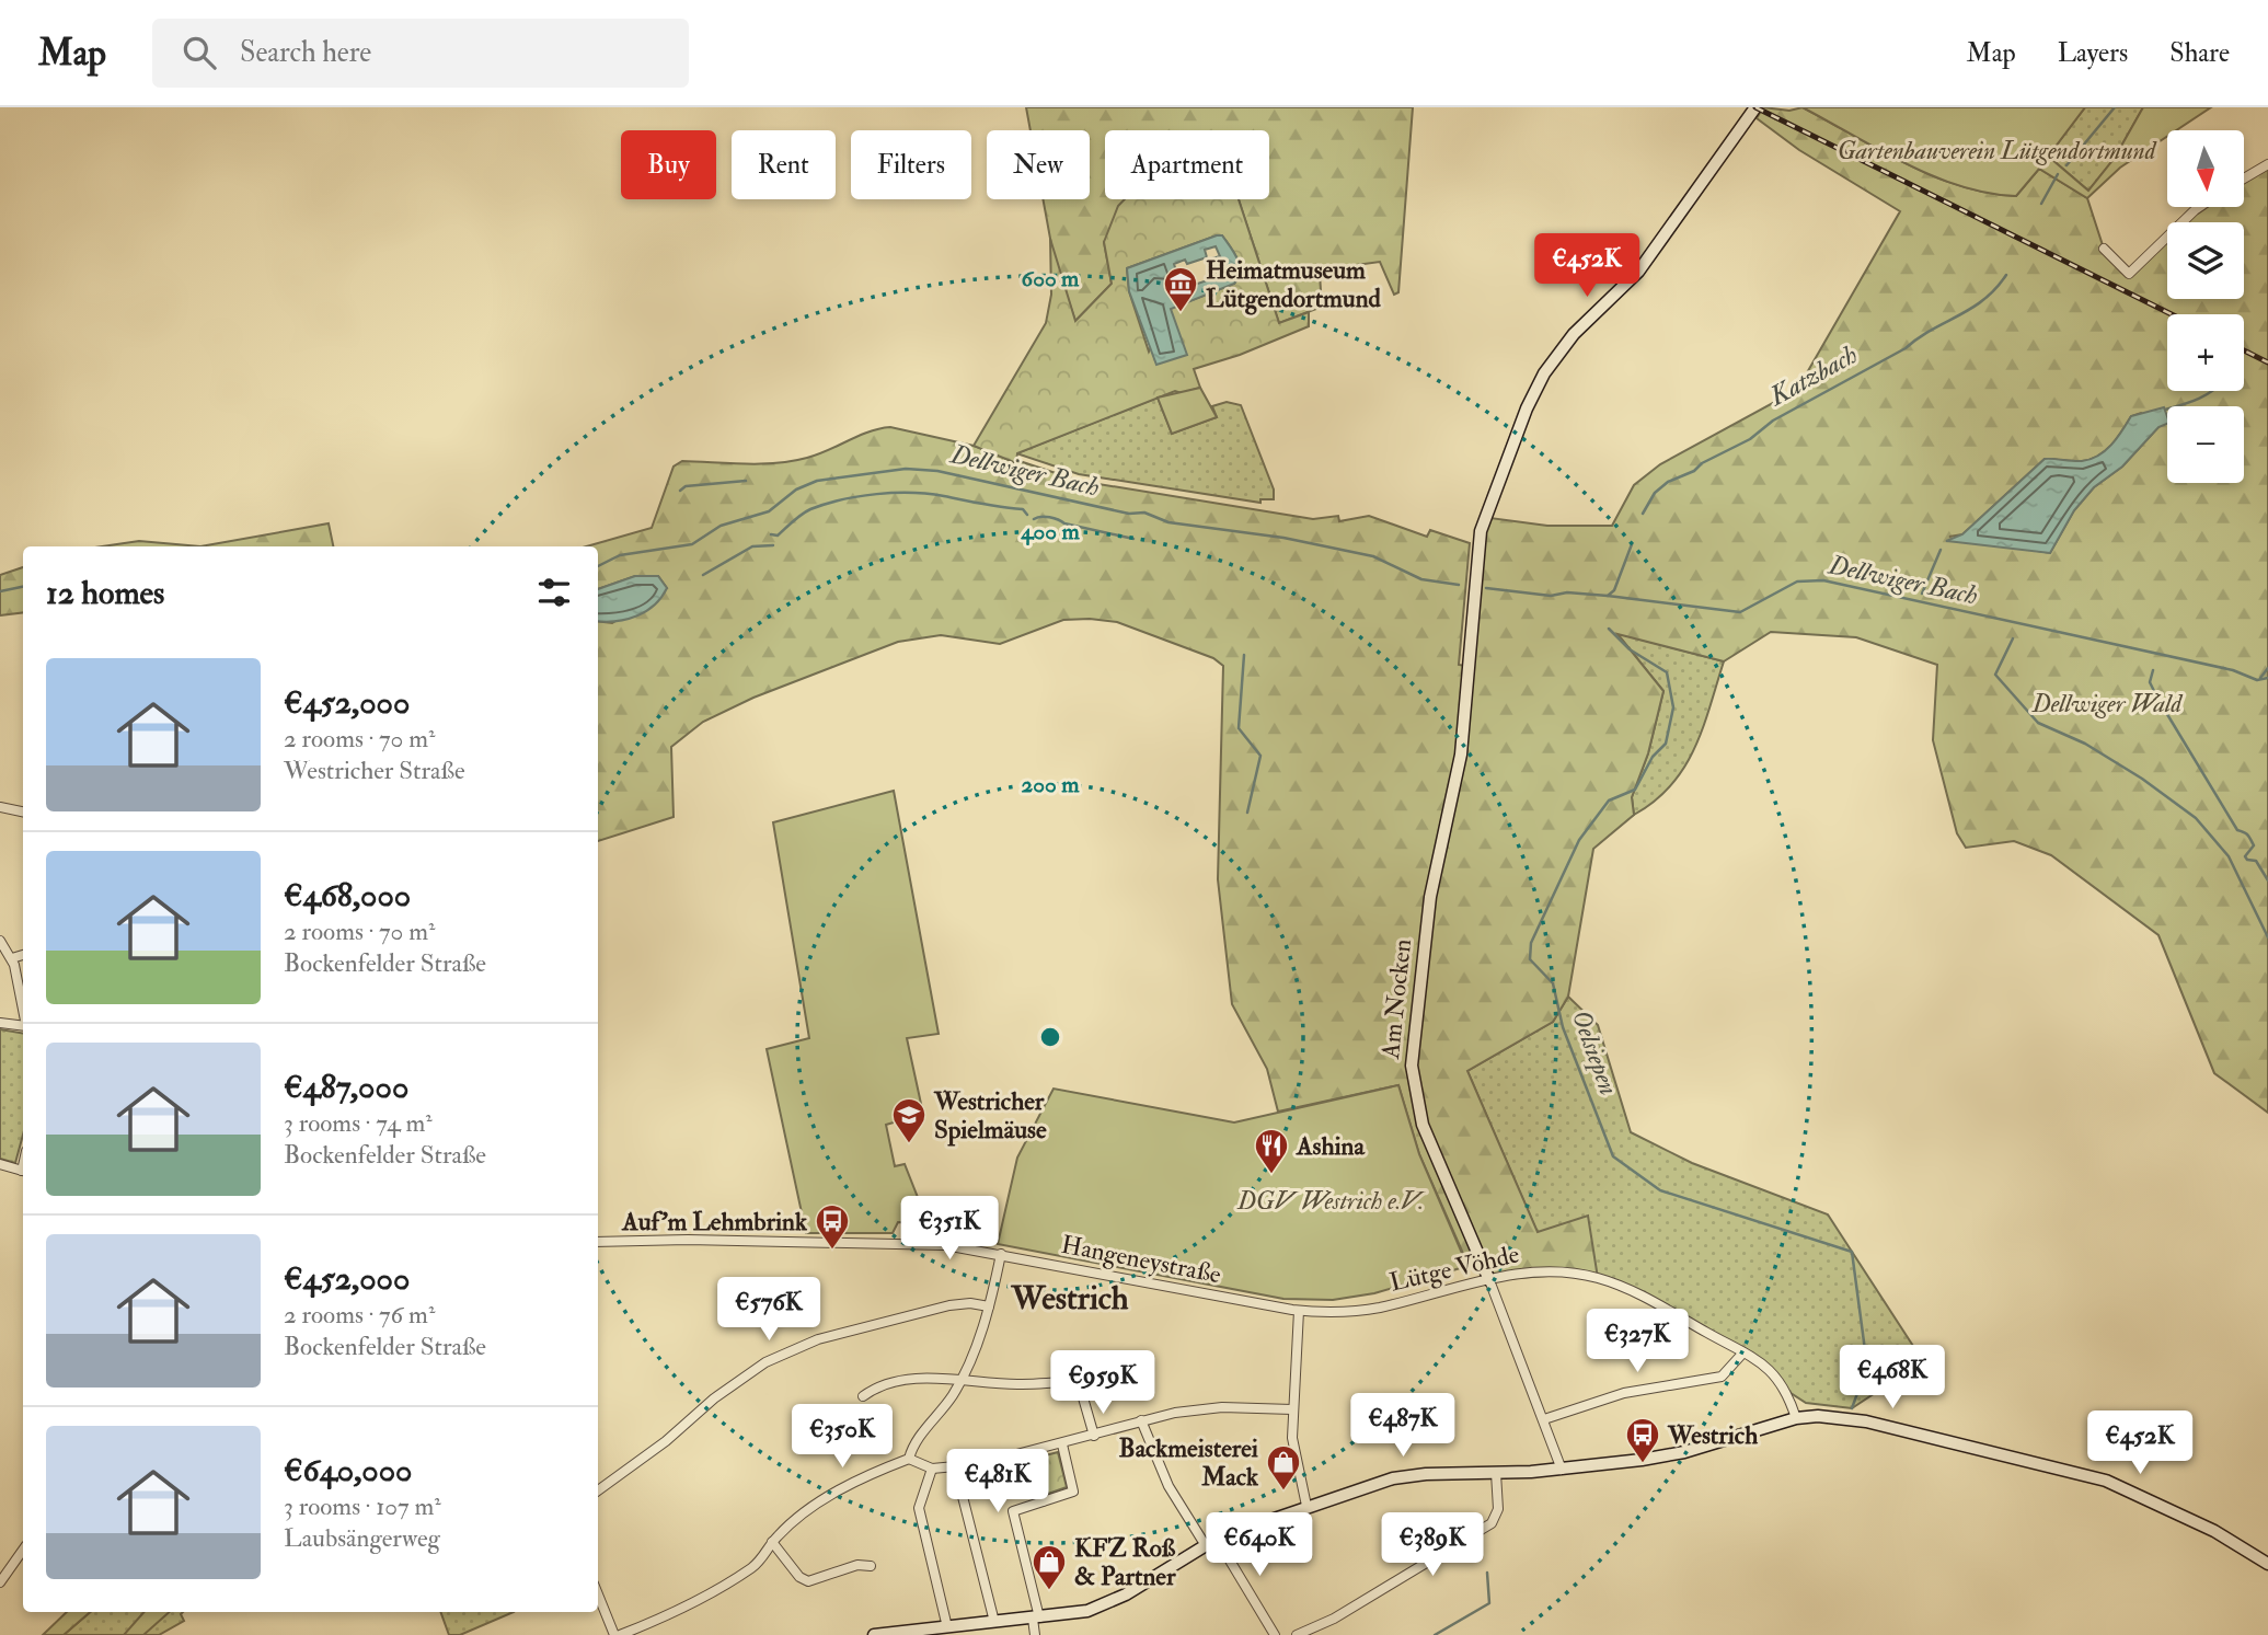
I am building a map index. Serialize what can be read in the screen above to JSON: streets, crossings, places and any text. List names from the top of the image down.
{
  "streets": {
    "main road": ["Am Nocken"],
    "street": ["Hangeneystraße", "Lütge Vöhde"]
  },
  "crossings": [
    ["Am Nocken", "Lütge Vöhde"],
    ["Hangeneystraße", "Lütge Vöhde"]
  ],
  "districts": ["Westrich"],
  "water": ["Katzbach", "Dellwiger Bach", "Oelsiepen"],
  "parks": ["Gartenbauverein Lütgendortmund", "Dellwiger Wald", "DGV Westrich e.V."],
  "places": {
    "museum": ["Heimatmuseum Lütgendortmund"],
    "school or university": ["Westricher Spielmäuse"],
    "restaurant": ["Ashina"],
    "bus stop": ["Auf'm Lehmbrink", "Westrich"],
    "shop": ["Backmeisterei Mack", "KFZ Roß & Partner"]
  },
  "north": "bottom",
  "page": {
    "header": "Map",
    "search": "Search here",
    "nav": ["Map", "Layers", "Share"],
    "map_buttons": ["+", "−"],
    "chip": [
      "Buy",
      "Rent",
      "Filters",
      "New",
      "Apartment"
    ],
    "price": [
      "€452K",
      "€351K",
      "€576K",
      "€327K",
      "€468K",
      "€959K",
      "€487K",
      "€350K",
      "€452K",
      "€481K",
      "€640K",
      "€389K"
    ],
    "heading": "12 homes",
    "list": [
      {
        "name": "€452,000",
        "note": "2 rooms · 70 m² · Westricher Straße"
      },
      {
        "name": "€468,000",
        "note": "2 rooms · 70 m² · Bockenfelder Straße"
      },
      {
        "name": "€487,000",
        "note": "3 rooms · 74 m² · Bockenfelder Straße"
      },
      {
        "name": "€452,000",
        "note": "2 rooms · 76 m² · Bockenfelder Straße"
      },
      {
        "name": "€640,000",
        "note": "3 rooms · 107 m² · Laubsängerweg"
      }
    ]
  },
  "rings": ["600 m", "400 m", "200 m"]
}
